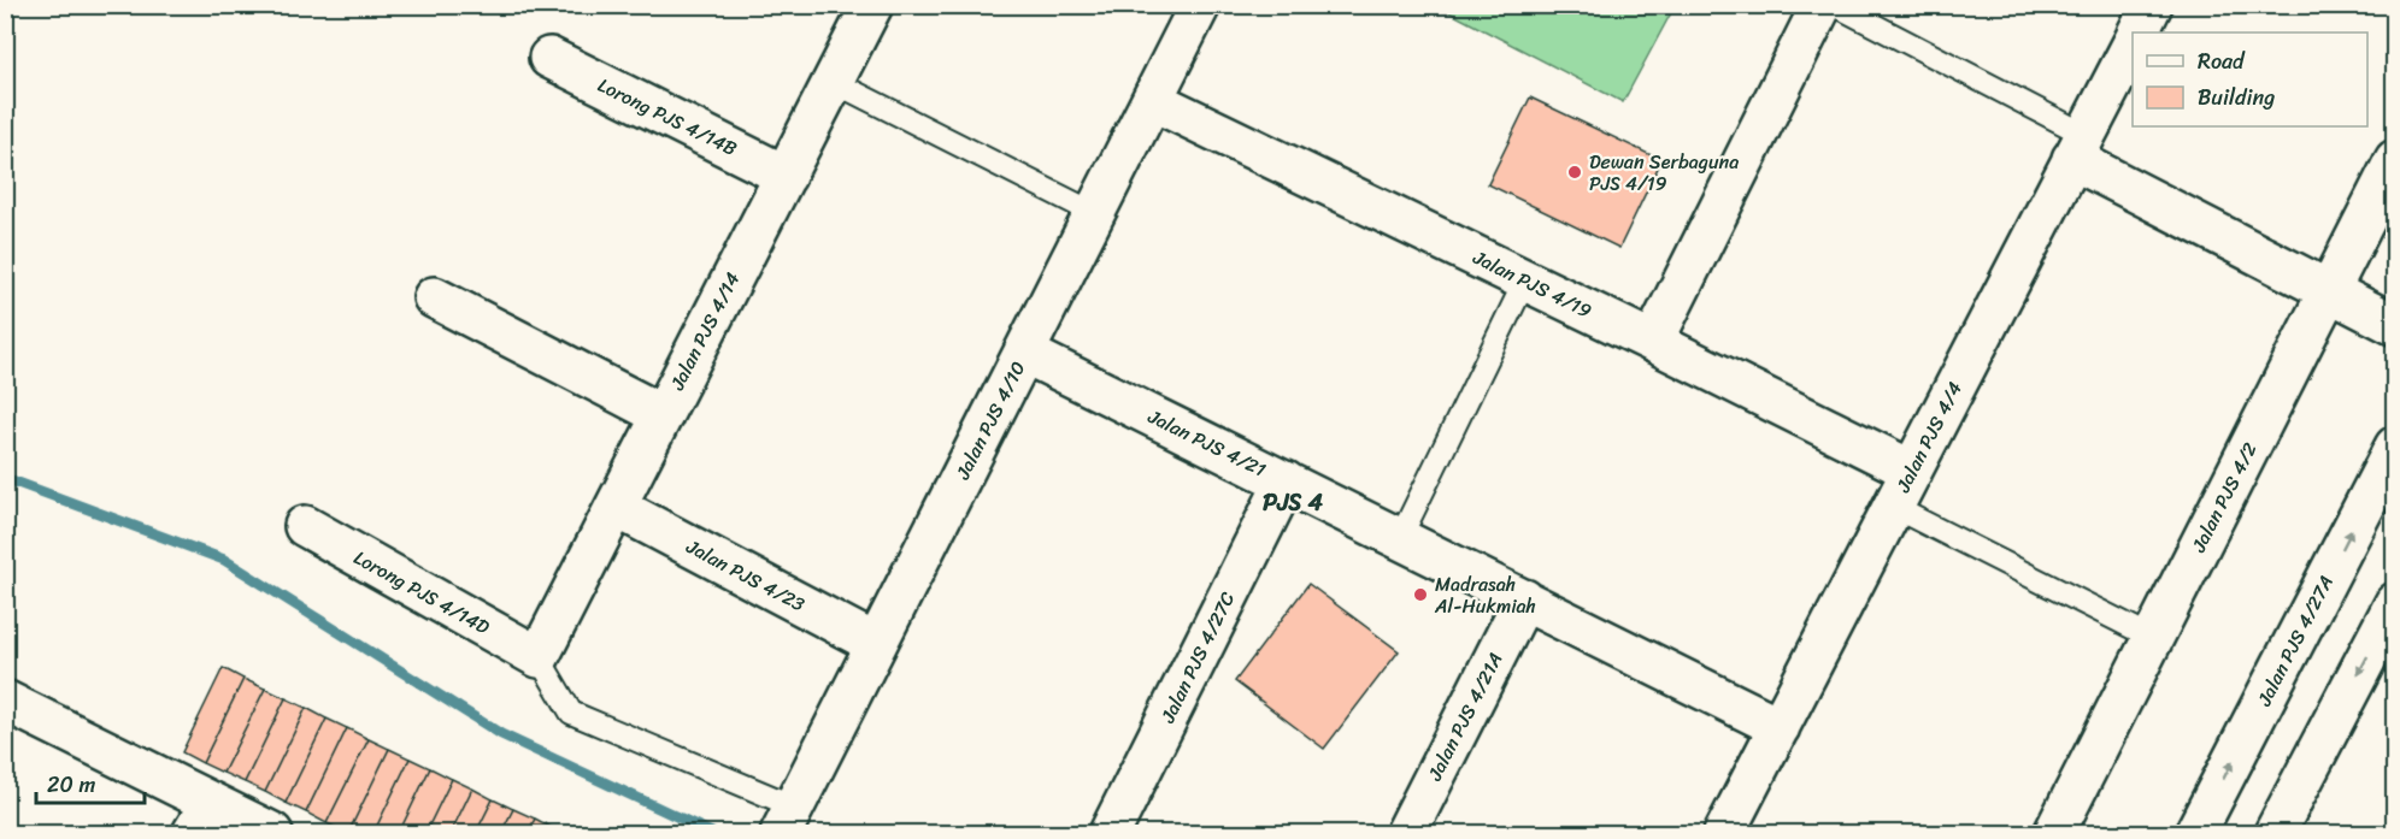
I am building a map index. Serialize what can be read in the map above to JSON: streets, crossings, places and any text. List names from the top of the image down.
{
  "streets": {
    "street": [
      "Lorong PJS 4/14B",
      "Jalan PJS 4/19",
      "Jalan PJS 4/14",
      "Jalan PJS 4/10",
      "Jalan PJS 4/4",
      "Jalan PJS 4/21",
      "Jalan PJS 4/2",
      "Jalan PJS 4/23",
      "Lorong PJS 4/14D",
      "Jalan PJS 4/27A",
      "Jalan PJS 4/27C",
      "Jalan PJS 4/21A"
    ]
  },
  "crossings": [
    ["Lorong PJS 4/14B", "Jalan PJS 4/14"],
    ["Jalan PJS 4/19", "Jalan PJS 4/10"],
    ["Jalan PJS 4/19", "Jalan PJS 4/4"],
    ["Jalan PJS 4/14", "Jalan PJS 4/23"],
    ["Jalan PJS 4/14", "Lorong PJS 4/14D"],
    ["Jalan PJS 4/10", "Jalan PJS 4/21"],
    ["Jalan PJS 4/10", "Jalan PJS 4/23"],
    ["Jalan PJS 4/4", "Jalan PJS 4/21"],
    ["Jalan PJS 4/21", "Jalan PJS 4/27C"],
    ["Jalan PJS 4/21", "Jalan PJS 4/21A"]
  ],
  "districts": ["PJS 4"],
  "places": ["Dewan Serbaguna PJS 4/19", "Madrasah Al-Hukmiah"],
  "legend": ["Road", "Building"],
  "scale_bar": "20 m"
}
